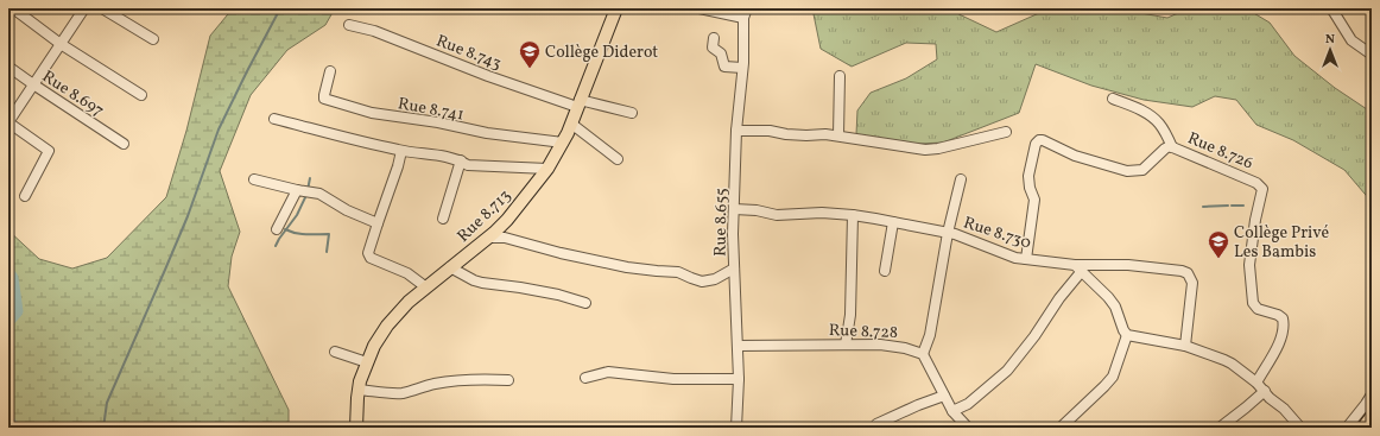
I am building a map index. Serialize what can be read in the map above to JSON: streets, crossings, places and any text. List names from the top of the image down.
{
  "streets": {
    "main road": ["Rue 8.713"],
    "street": [
      "Rue 8.743",
      "Rue 8.697",
      "Rue 8.741",
      "Rue 8.726",
      "Rue 8.655",
      "Rue 8.730",
      "Rue 8.728"
    ]
  },
  "crossings": [
    ["Rue 8.743", "Rue 8.713"],
    ["Rue 8.741", "Rue 8.713"],
    ["Rue 8.726", "Rue 8.730"],
    ["Rue 8.655", "Rue 8.730"],
    ["Rue 8.655", "Rue 8.728"]
  ],
  "places": {
    "school or university": ["Collège Diderot", "Collège Privé Les Bambis"]
  },
  "north": "top"
}
